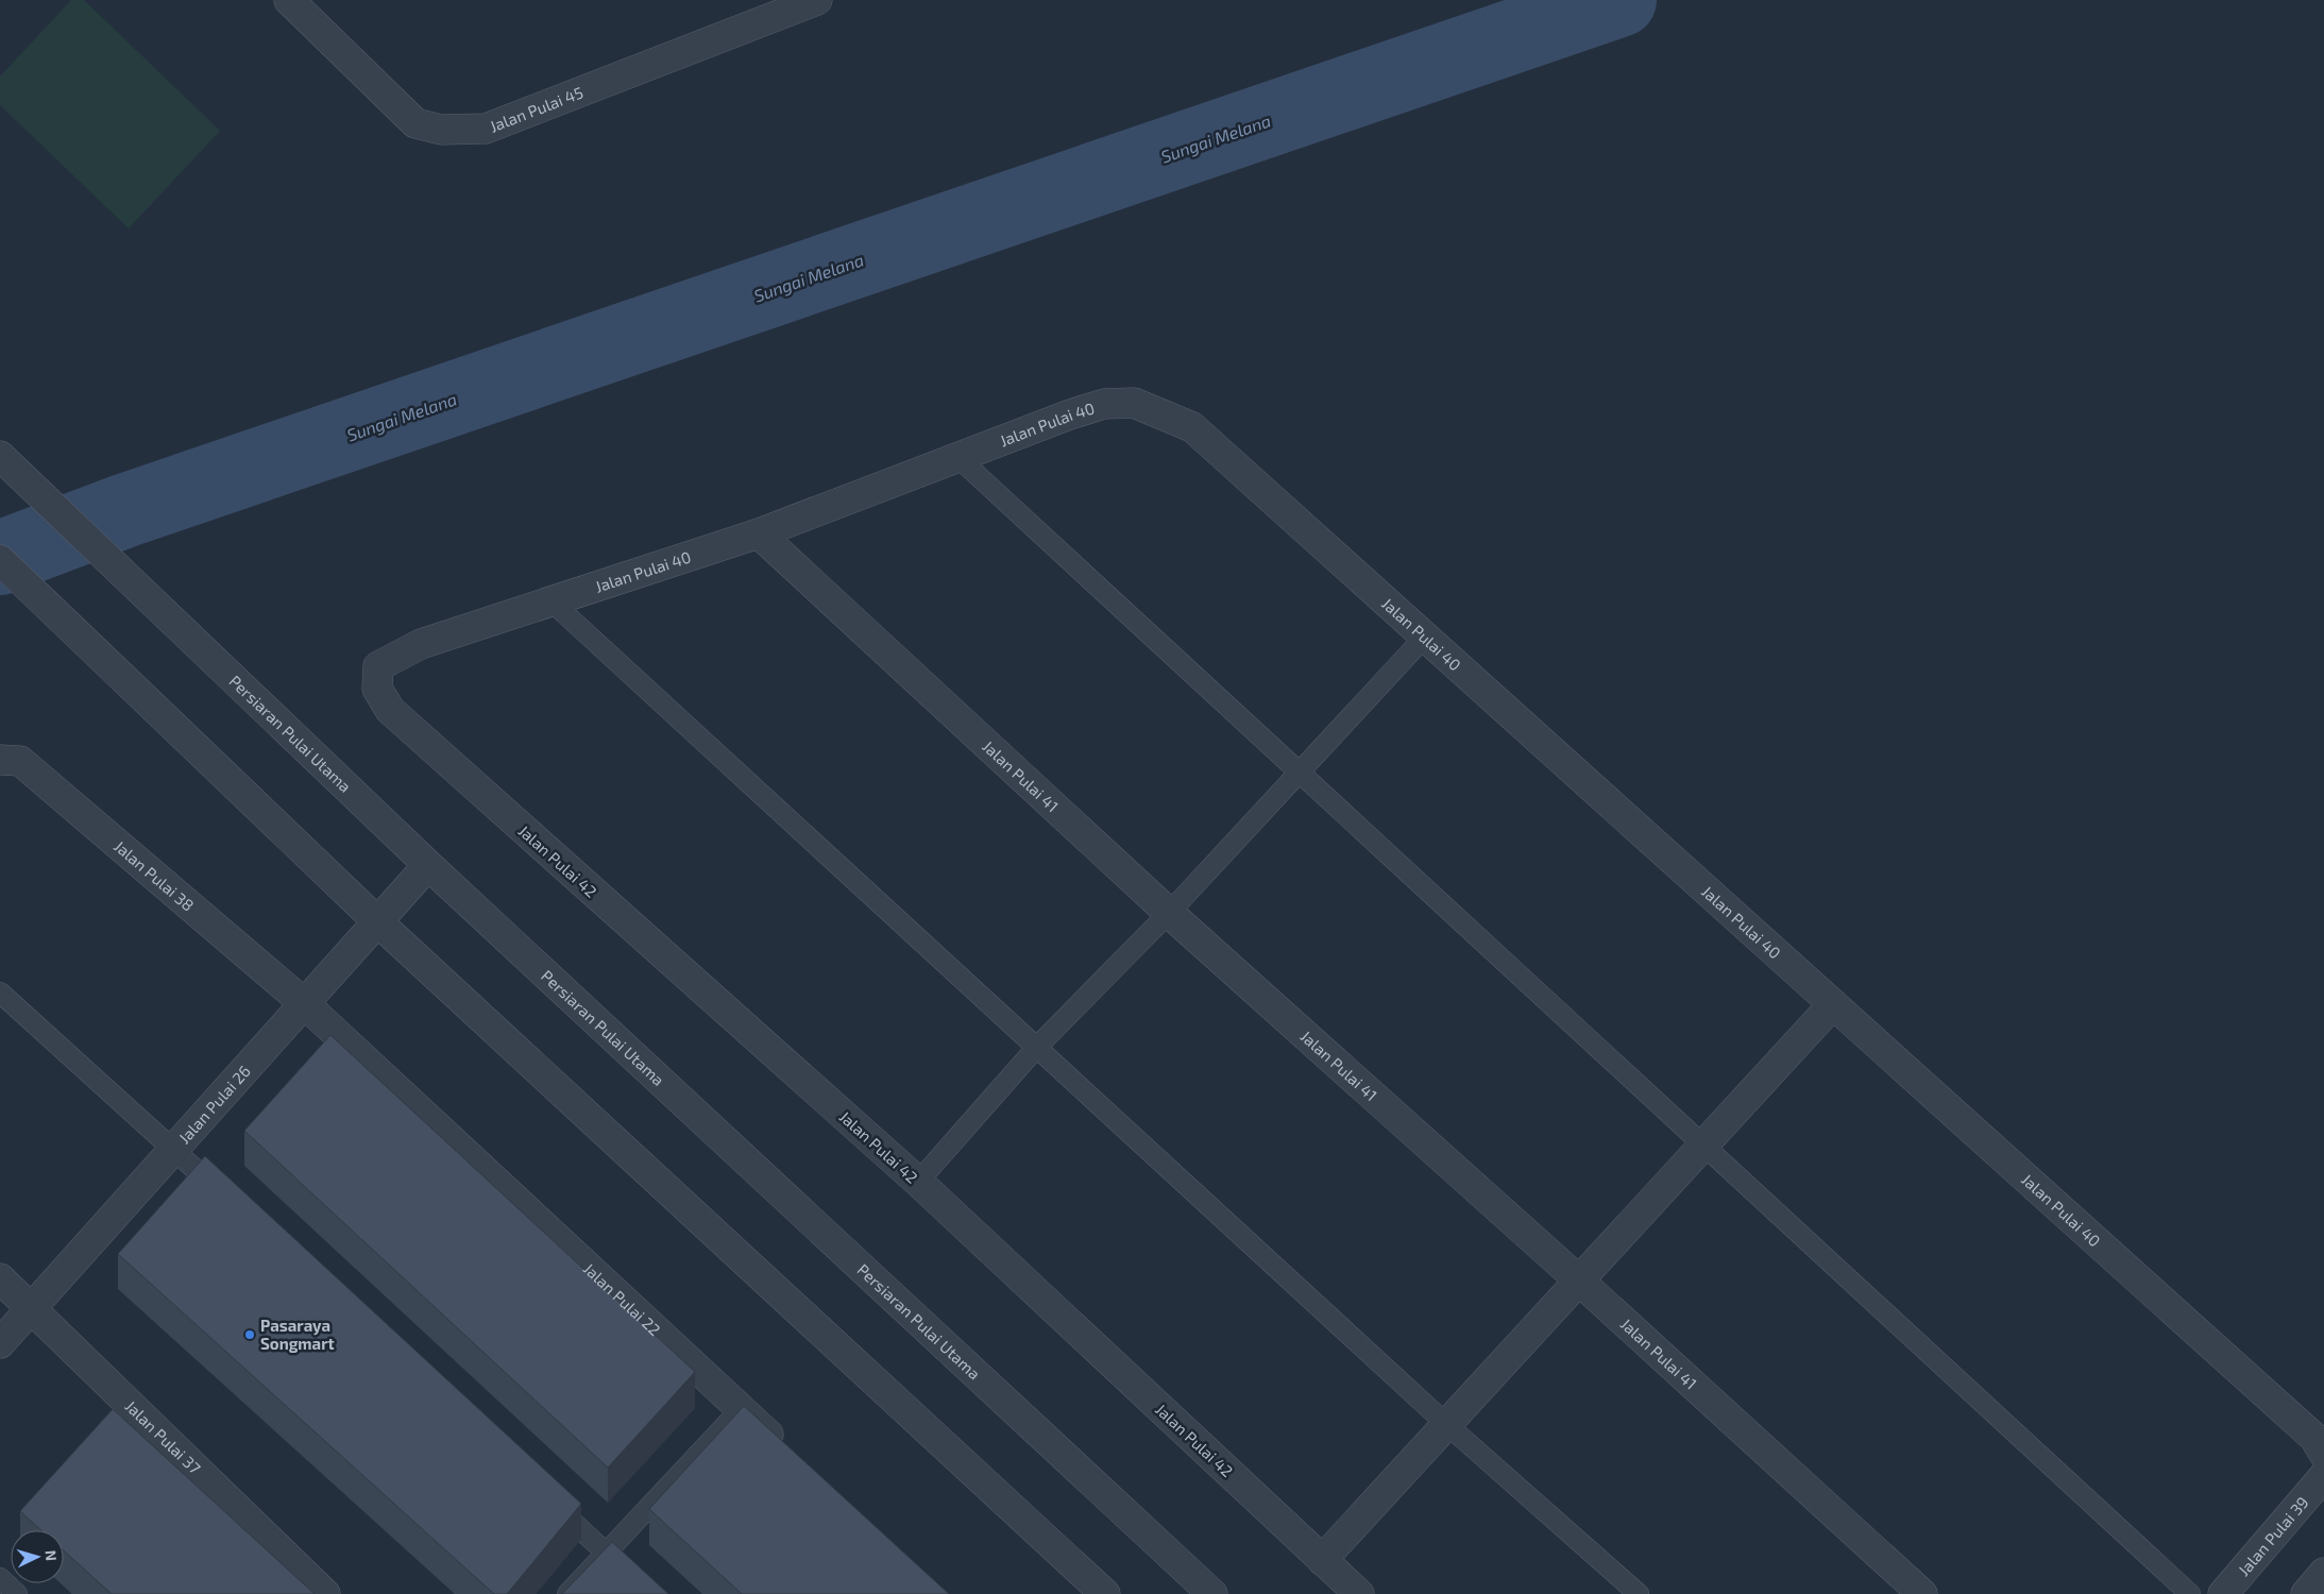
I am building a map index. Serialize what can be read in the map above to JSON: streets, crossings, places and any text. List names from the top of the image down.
{
  "streets": {
    "street": [
      "Jalan Pulai 45",
      "Jalan Pulai 40",
      "Persiaran Pulai Utama",
      "Jalan Pulai 41",
      "Jalan Pulai 42",
      "Jalan Pulai 38",
      "Jalan Pulai 26",
      "Jalan Pulai 22",
      "Jalan Pulai 37",
      "Jalan Pulai 39"
    ]
  },
  "crossings": [
    ["Jalan Pulai 40", "Jalan Pulai 41"],
    ["Jalan Pulai 40", "Jalan Pulai 42"],
    ["Persiaran Pulai Utama", "Jalan Pulai 26"],
    ["Jalan Pulai 38", "Jalan Pulai 26"],
    ["Jalan Pulai 38", "Jalan Pulai 22"],
    ["Jalan Pulai 26", "Jalan Pulai 22"],
    ["Jalan Pulai 26", "Jalan Pulai 37"]
  ],
  "water": ["Sungai Melana"],
  "places": ["Pasaraya Songmart"],
  "north": "right"
}
